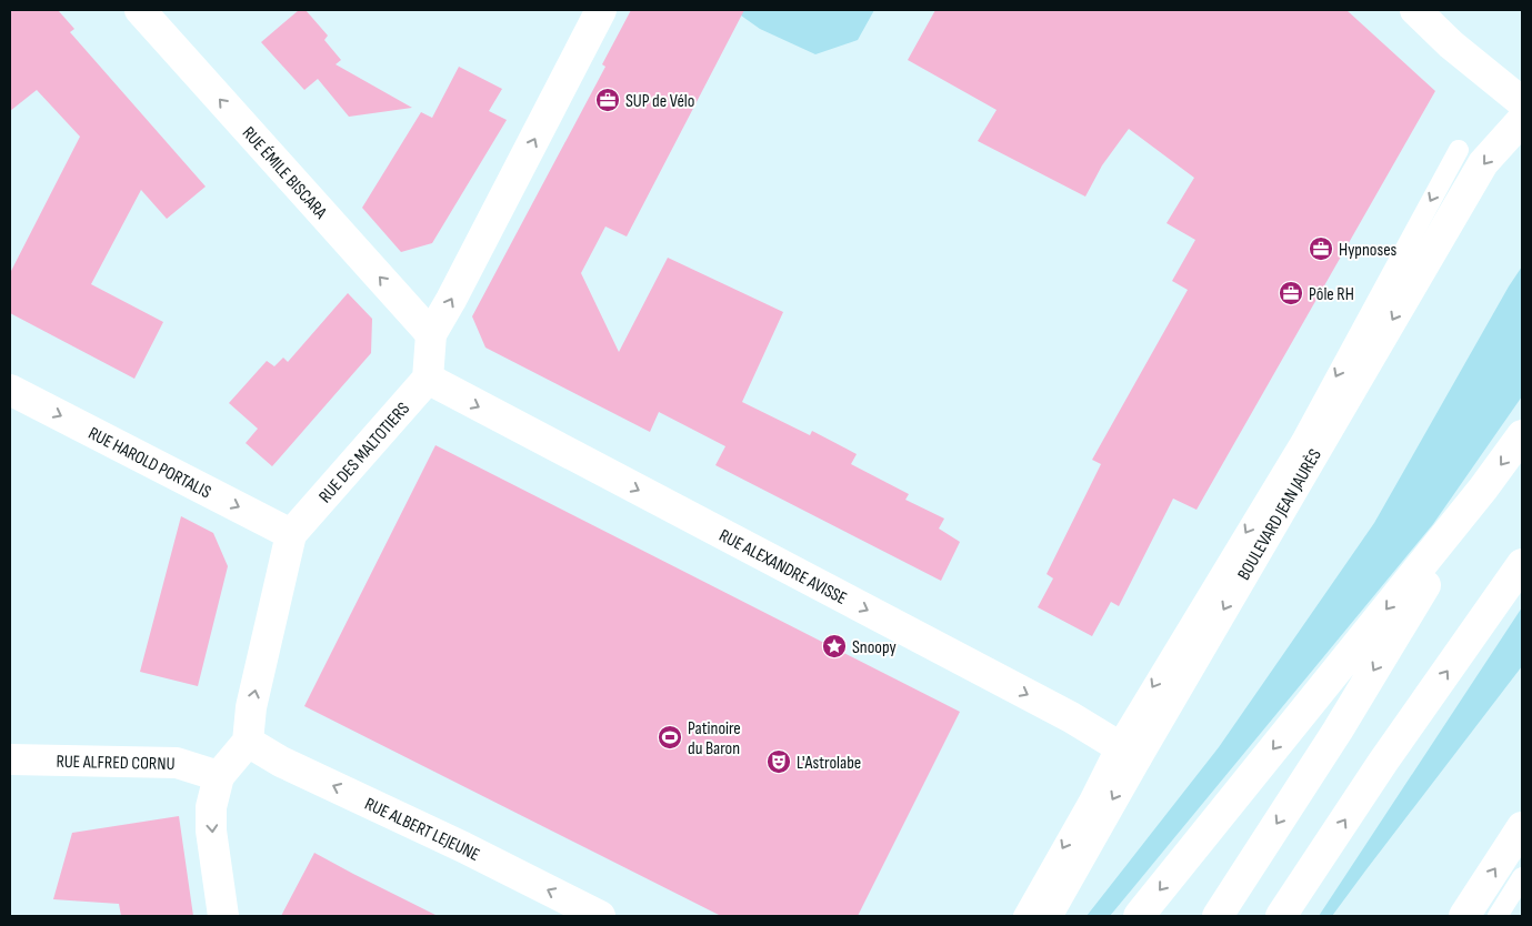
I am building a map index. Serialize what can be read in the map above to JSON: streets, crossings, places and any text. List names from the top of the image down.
{
  "streets": {
    "street": [
      "RUE ÉMILE BISCARA",
      "RUE DES MALTOTIERS",
      "RUE HAROLD PORTALIS",
      "BOULEVARD JEAN JAURÈS",
      "RUE ALEXANDRE AVISSE",
      "RUE ALFRED CORNU",
      "RUE ALBERT LEJEUNE"
    ]
  },
  "crossings": [
    ["RUE DES MALTOTIERS", "RUE HAROLD PORTALIS"],
    ["RUE DES MALTOTIERS", "RUE ALEXANDRE AVISSE"],
    ["RUE DES MALTOTIERS", "RUE ALBERT LEJEUNE"],
    ["BOULEVARD JEAN JAURÈS", "RUE ALEXANDRE AVISSE"]
  ],
  "one_way": [
    "RUE ÉMILE BISCARA",
    "RUE DES MALTOTIERS",
    "RUE HAROLD PORTALIS",
    "RUE ALEXANDRE AVISSE",
    "RUE ALBERT LEJEUNE"
  ],
  "places": {
    "office": ["SUP de Vélo", "Hypnoses", "Pôle RH"],
    "place": ["Snoopy"],
    "sports": ["Patinoire du Baron"],
    "theatre": ["L'Astrolabe"]
  }
}
